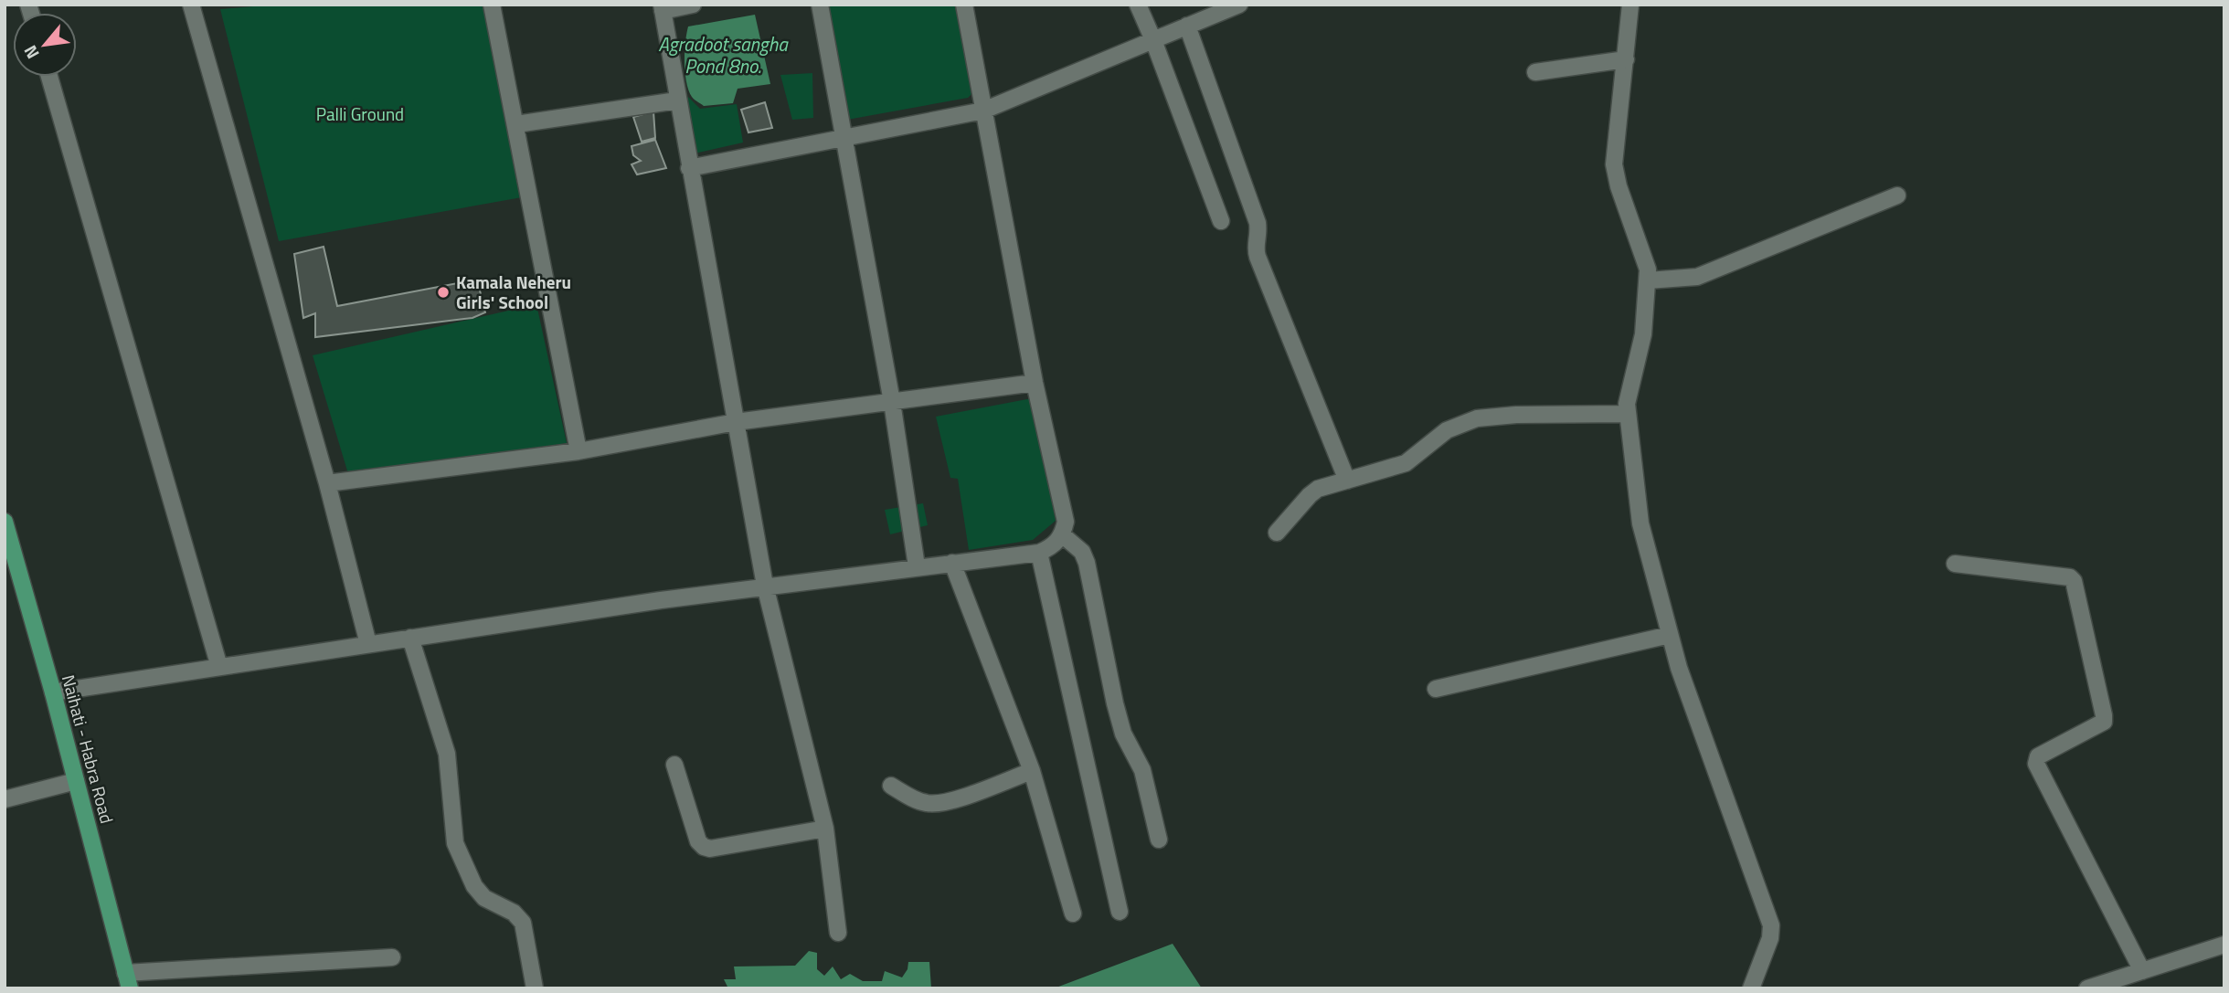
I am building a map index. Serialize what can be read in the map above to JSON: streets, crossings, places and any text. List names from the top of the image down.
{
  "streets": {
    "main road": ["Naihati - Habra Road"]
  },
  "water": ["Agradoot sangha Pond 8no."],
  "parks": ["Palli Ground"],
  "places": ["Kamala Neheru Girls' School"],
  "north": "bottom left"
}
